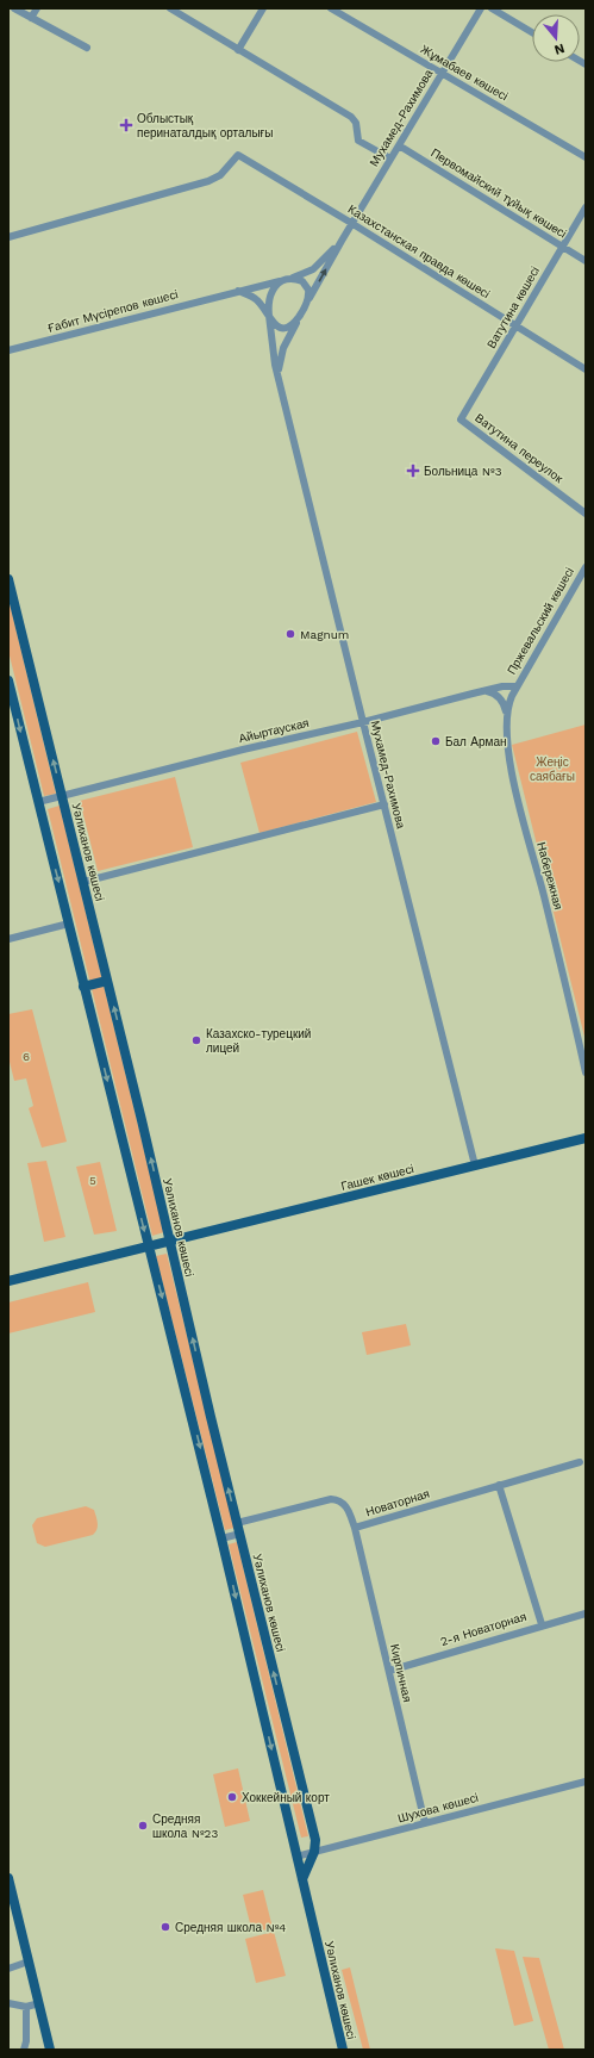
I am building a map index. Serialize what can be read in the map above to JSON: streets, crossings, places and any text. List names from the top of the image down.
{
  "streets": {
    "main road": ["Уәлиханов көшесі", "Гашек көшесі"],
    "street": [
      "Жұмабаев көшесі",
      "Мухамед-Рахимова",
      "Первомайский тұйық көшесі",
      "Казахстанская правда көшесі",
      "Ватутина көшесі",
      "Ғабит Мүсірепов көшесі",
      "Ватутина переулок",
      "Пржевальский көшесі",
      "Айыртауская",
      "Набережная",
      "Новаторная",
      "2-я Новаторная",
      "Кирпичная",
      "Шухова көшесі"
    ]
  },
  "crossings": [
    ["Жұмабаев көшесі", "Мухамед-Рахимова"],
    ["Мухамед-Рахимова", "Первомайский тұйық көшесі"],
    ["Мухамед-Рахимова", "Казахстанская правда көшесі"],
    ["Мухамед-Рахимова", "Ғабит Мүсірепов көшесі"],
    ["Мухамед-Рахимова", "Айыртауская"],
    ["Мухамед-Рахимова", "Гашек көшесі"],
    ["Первомайский тұйық көшесі", "Ватутина көшесі"],
    ["Казахстанская правда көшесі", "Ватутина көшесі"],
    ["Ватутина көшесі", "Ватутина переулок"],
    ["Пржевальский көшесі", "Айыртауская"],
    ["Пржевальский көшесі", "Набережная"],
    ["Айыртауская", "Уәлиханов көшесі"],
    ["Айыртауская", "Набережная"],
    ["Уәлиханов көшесі", "Гашек көшесі"],
    ["Уәлиханов көшесі", "Новаторная"],
    ["Уәлиханов көшесі", "Шухова көшесі"],
    ["Новаторная", "Кирпичная"],
    ["2-я Новаторная", "Кирпичная"],
    ["Кирпичная", "Шухова көшесі"]
  ],
  "parks": ["Жеңіс саябағы", "6", "5"],
  "places": {
    "health": ["Облыстық перинаталдық орталығы", "Больница №3"],
    "other": [
      "Magnum",
      "Бал Арман",
      "Казахско-турецкий лицей",
      "Хоккейный корт",
      "Средняя школа №23",
      "Средняя школа №4"
    ]
  },
  "north": "bottom"
}
